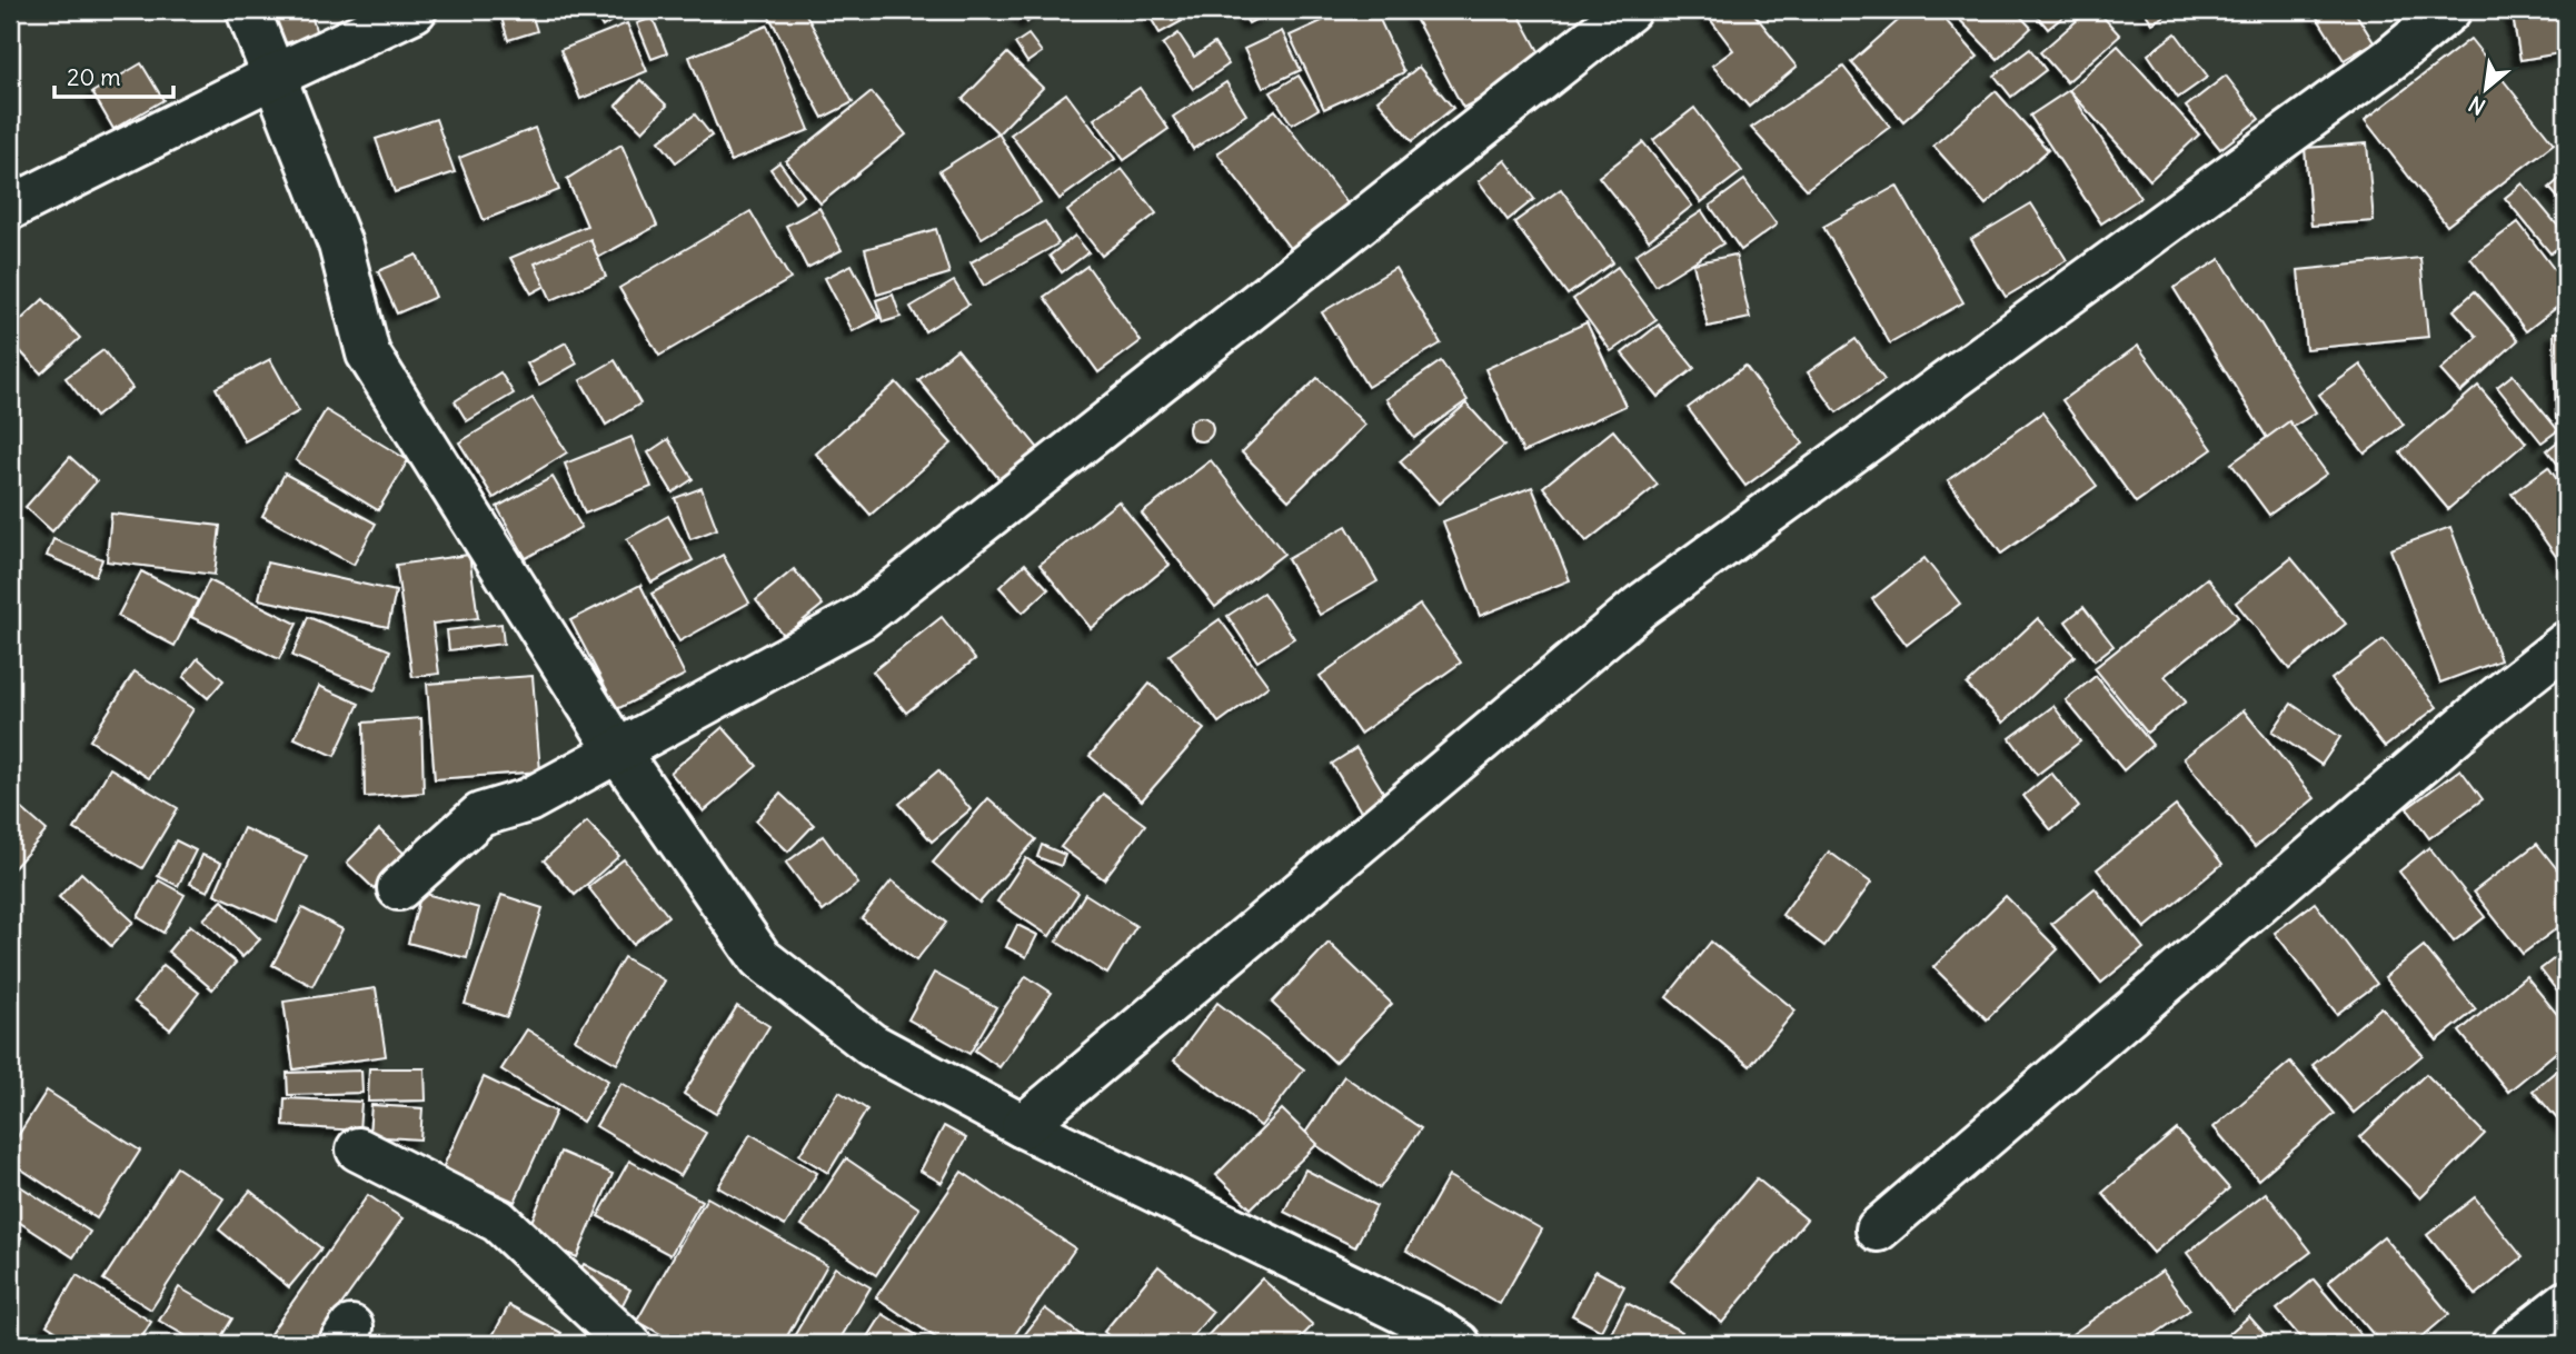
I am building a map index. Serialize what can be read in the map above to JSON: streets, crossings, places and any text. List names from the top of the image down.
{
  "scale_bar": "20 m",
  "north": "bottom left"
}
